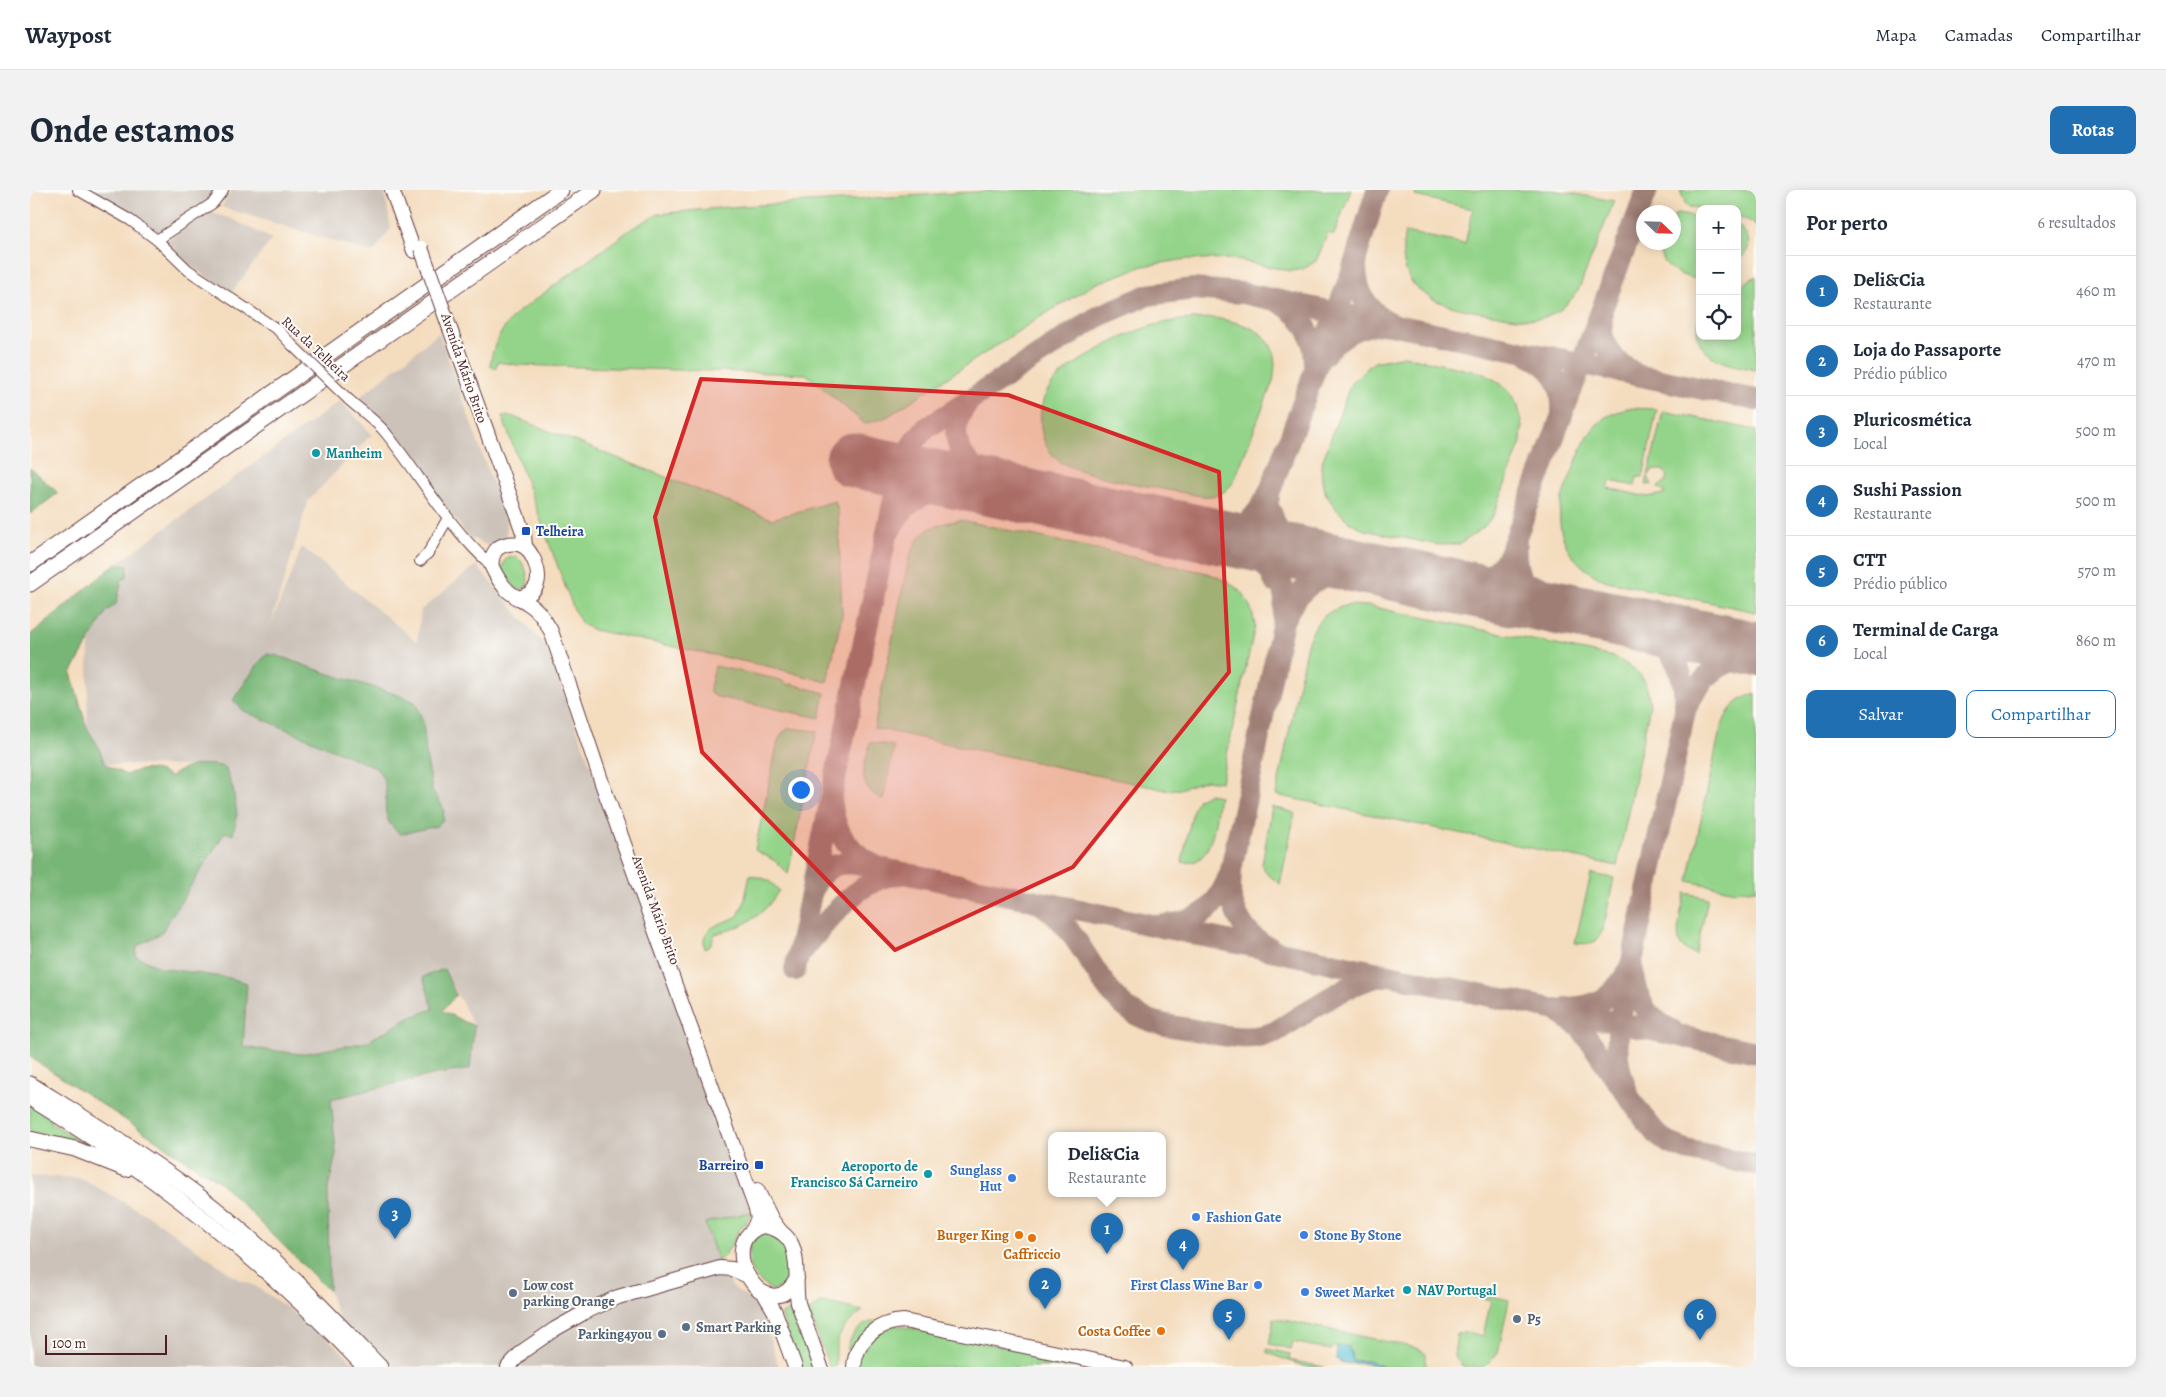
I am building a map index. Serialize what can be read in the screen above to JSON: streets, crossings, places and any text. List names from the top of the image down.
{
  "streets": {
    "main road": ["Avenida Mário Brito"],
    "street": ["Rua da Telheira"]
  },
  "crossings": [
    ["Rua da Telheira", "Avenida Mário Brito"]
  ],
  "places": {
    "other": [
      "Manheim",
      "Aeroporto de Francisco Sá Carneiro",
      "Sunglass Hut",
      "Fashion Gate",
      "Burger King",
      "Stone By Stone",
      "Caffriccio",
      "First Class Wine Bar",
      "NAV Portugal",
      "Sweet Market",
      "Low cost parking Orange",
      "P5",
      "Smart Parking",
      "Costa Coffee",
      "Parking4you"
    ],
    "transit": ["Telheira", "Barreiro"]
  },
  "scale_bar": "100 m",
  "north": "bottom right",
  "page": {
    "header": "Waypost",
    "nav": ["Mapa", "Camadas", "Compartilhar"],
    "title": "Onde estamos",
    "buttons": [
      "Rotas",
      ["Salvar", "Compartilhar"]
    ],
    "heading": ["Por perto", "6 resultados"],
    "map_buttons": ["+", "−"],
    "list": [
      {
        "mark": "1",
        "name": "Deli&Cia",
        "note": "Restaurante",
        "value": "460 m"
      },
      {
        "mark": "2",
        "name": "Loja do Passaporte",
        "note": "Prédio público",
        "value": "470 m"
      },
      {
        "mark": "3",
        "name": "Pluricosmética",
        "note": "Local",
        "value": "500 m"
      },
      {
        "mark": "4",
        "name": "Sushi Passion",
        "note": "Restaurante",
        "value": "500 m"
      },
      {
        "mark": "5",
        "name": "CTT",
        "note": "Prédio público",
        "value": "570 m"
      },
      {
        "mark": "6",
        "name": "Terminal de Carga",
        "note": "Local",
        "value": "860 m"
      }
    ],
    "popup": ["Deli&Cia", "Restaurante"],
    "pins": [
      "3",
      "1",
      "4",
      "2",
      "5",
      "6"
    ],
    "scale": "100 m"
  }
}
